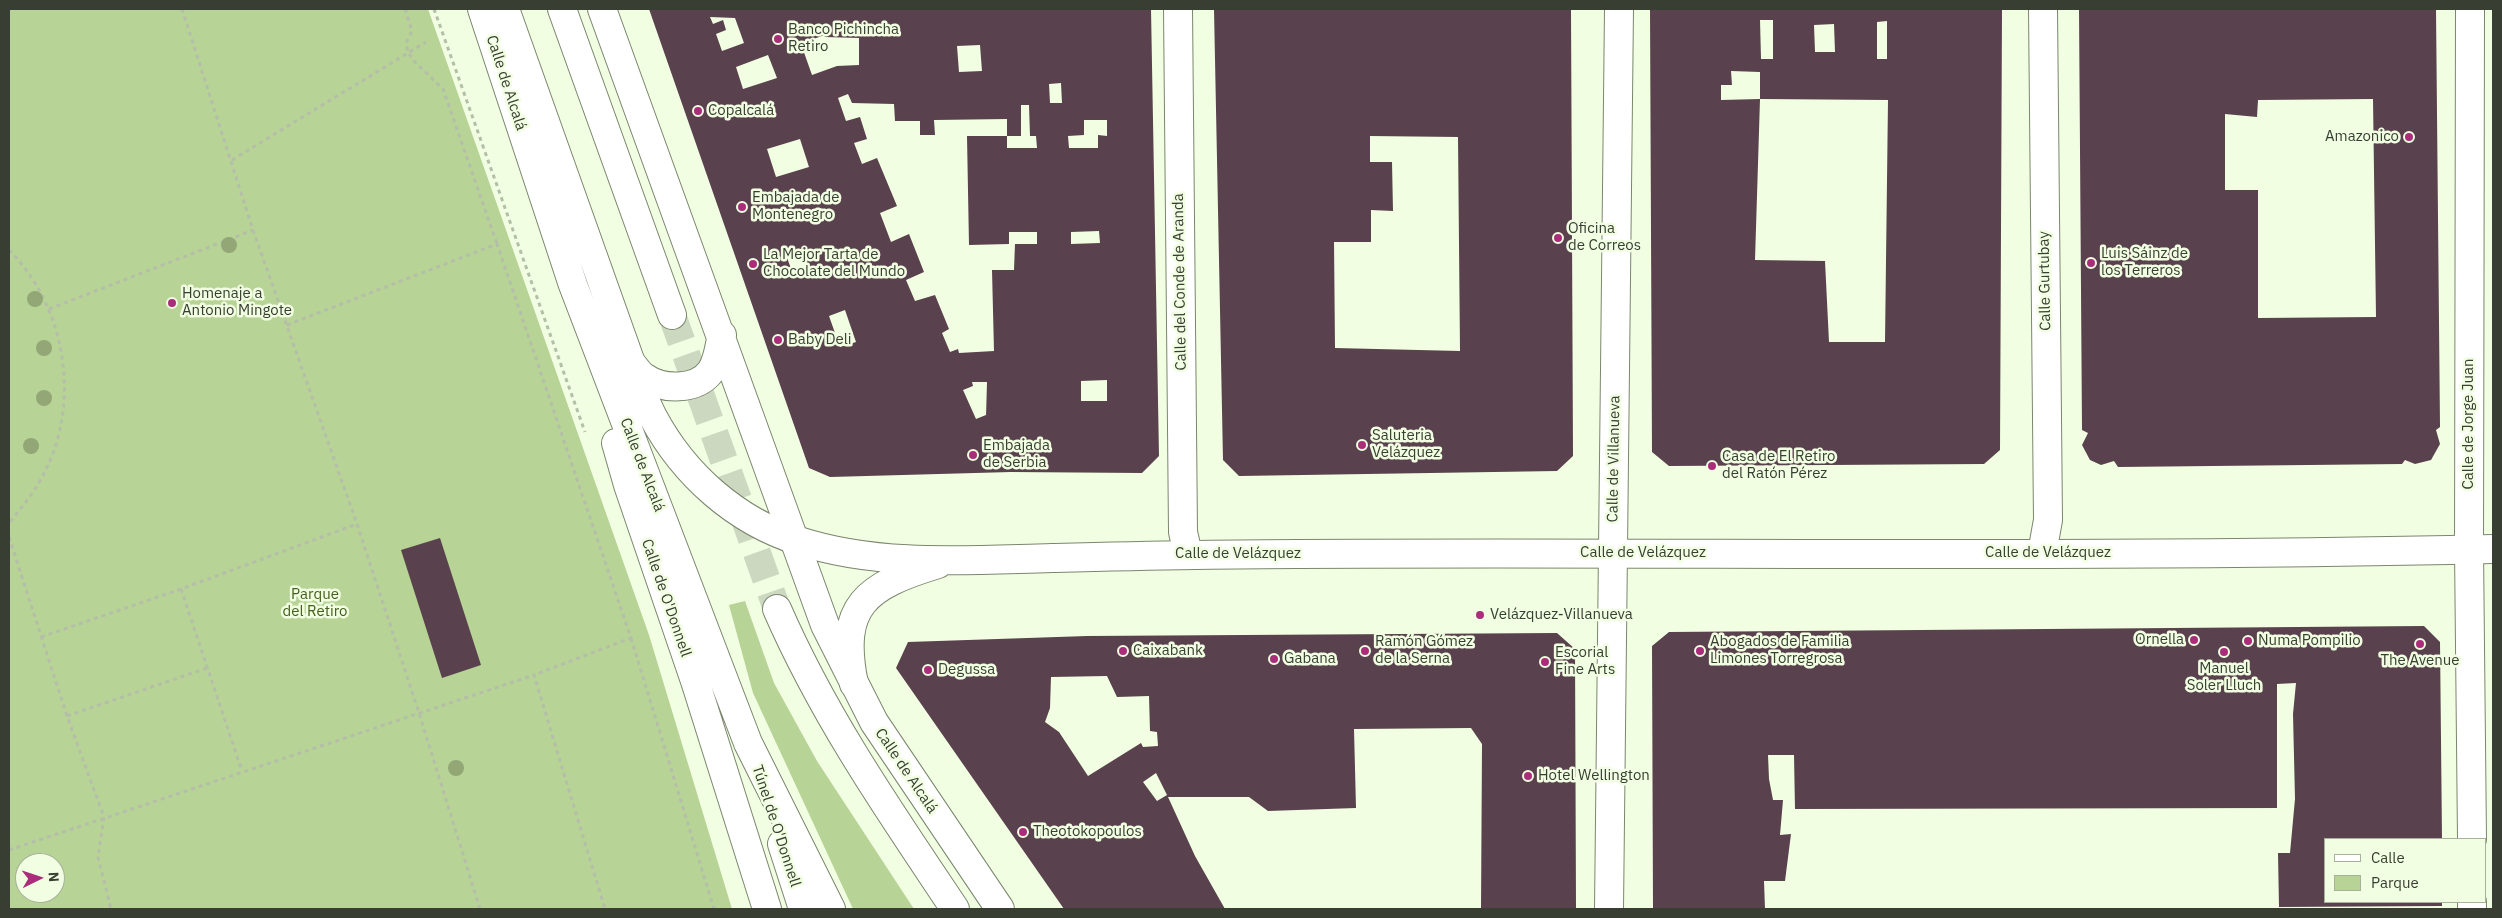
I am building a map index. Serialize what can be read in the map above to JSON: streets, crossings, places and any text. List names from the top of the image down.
{
  "streets": {
    "main road": [
      "Calle de Alcalá",
      "Calle Gurtubay",
      "Calle del Conde de Aranda",
      "Calle de Jorge Juan",
      "Calle de Villanueva",
      "Calle de Velázquez",
      "Calle de O'Donnell",
      "Túnel de O'Donnell"
    ]
  },
  "crossings": [
    ["Calle de Alcalá", "Calle de Velázquez"],
    ["Calle de Alcalá", "Calle de O'Donnell"],
    ["Calle de Alcalá", "Túnel de O'Donnell"],
    ["Calle Gurtubay", "Calle de Velázquez"],
    ["Calle del Conde de Aranda", "Calle de Velázquez"],
    ["Calle de Jorge Juan", "Calle de Velázquez"],
    ["Calle de Villanueva", "Calle de Velázquez"]
  ],
  "parks": ["Parque del Retiro"],
  "places": [
    "Banco Pichincha Retiro",
    "Copalcalá",
    "Amazonico",
    "Embajada de Montenegro",
    "Oficina de Correos",
    "Luis Sáinz de los Terreros",
    "La Mejor Tarta de Chocolate del Mundo",
    "Homenaje a Antonio Mingote",
    "Baby Deli",
    "Saluteria Velázquez",
    "Embajada de Serbia",
    "Casa de El Retiro del Ratón Pérez",
    "Velázquez-Villanueva",
    "Ornella",
    "Numa Pompilio",
    "The Avenue",
    "Caixabank",
    "Ramón Gómez de la Serna",
    "Abogados de Familia Limones Torregrosa",
    "Manuel Soler Lluch",
    "Gabana",
    "Escorial Fine Arts",
    "Degussa",
    "Hotel Wellington",
    "Theotokopoulos"
  ],
  "legend": ["Calle", "Parque"],
  "north": "right"
}
